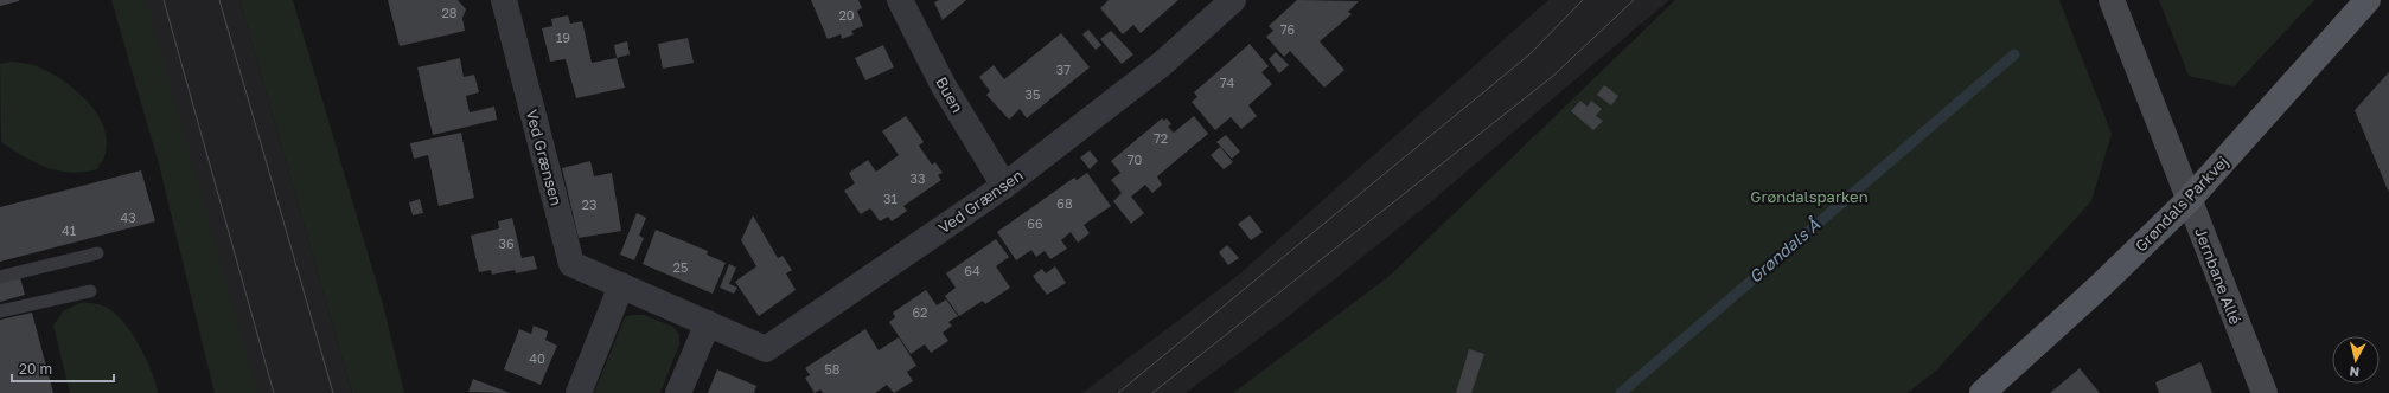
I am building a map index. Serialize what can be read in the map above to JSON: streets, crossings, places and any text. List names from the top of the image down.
{
  "streets": {
    "main road": ["Grøndals Parkvej"],
    "street": ["Buen", "Ved Grænsen", "Jernbane Allé"]
  },
  "crossings": [
    ["Buen", "Ved Grænsen"],
    ["Grøndals Parkvej", "Jernbane Allé"]
  ],
  "water": ["Grøndals Å"],
  "parks": ["Grøndalsparken"],
  "house_numbers": [
    "28",
    "20",
    "76",
    "19",
    "37",
    "74",
    "35",
    "72",
    "70",
    "33",
    "31",
    "68",
    "23",
    "43",
    "66",
    "41",
    "36",
    "25",
    "64",
    "62",
    "40",
    "58"
  ],
  "scale_bar": "20 m",
  "north": "bottom"
}
